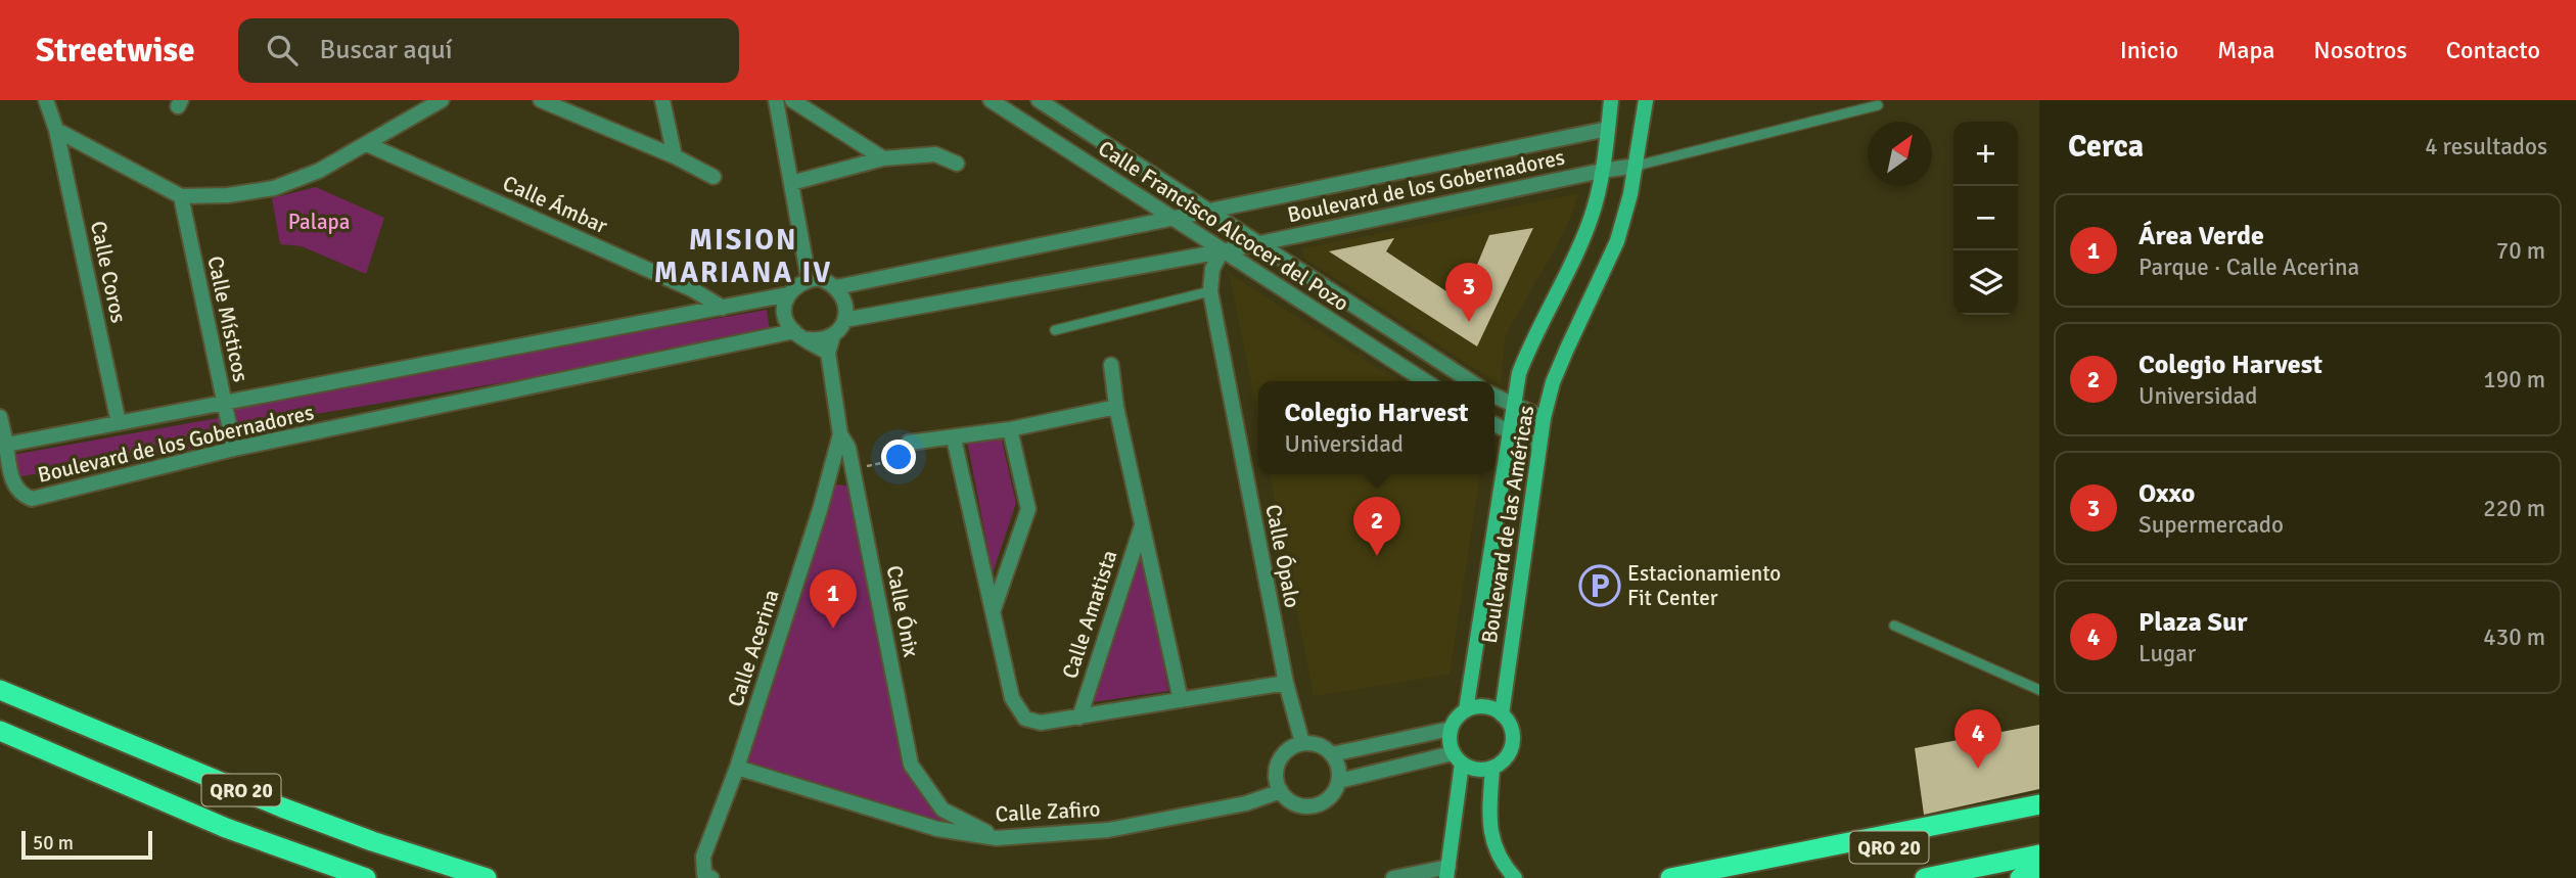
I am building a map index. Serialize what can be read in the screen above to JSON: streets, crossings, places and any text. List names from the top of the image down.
{
  "streets": {
    "highway": ["QRO 20"],
    "main road": ["Boulevard de las Américas"],
    "street": [
      "Boulevard de los Gobernadores",
      "Calle Ámbar",
      "Calle Francisco Alcocer del Pozo",
      "Calle Coros",
      "Calle Místicos",
      "Calle Ópalo",
      "Calle Ónix",
      "Calle Amatista",
      "Calle Acerina",
      "Calle Zafiro"
    ]
  },
  "crossings": [
    ["Boulevard de los Gobernadores", "Calle Ámbar"],
    ["Boulevard de los Gobernadores", "Calle Francisco Alcocer del Pozo"],
    ["Boulevard de los Gobernadores", "Calle Coros"],
    ["Boulevard de los Gobernadores", "Calle Místicos"],
    ["Boulevard de los Gobernadores", "Boulevard de las Américas"],
    ["Boulevard de los Gobernadores", "Calle Ópalo"],
    ["Boulevard de los Gobernadores", "Calle Ónix"],
    ["Calle Francisco Alcocer del Pozo", "Calle Ópalo"],
    ["Calle Ópalo", "Calle Zafiro"],
    ["Calle Ónix", "Calle Acerina"],
    ["Calle Ónix", "Calle Zafiro"],
    ["Calle Acerina", "Calle Zafiro"]
  ],
  "districts": ["MISION MARIANA IV"],
  "parks": ["Palapa"],
  "places": {
    "parking": ["Estacionamiento Fit Center"]
  },
  "scale_bar": "50 m",
  "north": "top right",
  "page": {
    "header": "Streetwise",
    "search": "Buscar aquí",
    "nav": [
      "Inicio",
      "Mapa",
      "Nosotros",
      "Contacto"
    ],
    "heading": ["Cerca", "4 resultados"],
    "map_buttons": ["+", "−"],
    "list": [
      {
        "mark": "1",
        "name": "Área Verde",
        "note": "Parque · Calle Acerina",
        "value": "70 m"
      },
      {
        "mark": "2",
        "name": "Colegio Harvest",
        "note": "Universidad",
        "value": "190 m"
      },
      {
        "mark": "3",
        "name": "Oxxo",
        "note": "Supermercado",
        "value": "220 m"
      },
      {
        "mark": "4",
        "name": "Plaza Sur",
        "note": "Lugar",
        "value": "430 m"
      }
    ],
    "pins": [
      "3",
      "2",
      "1",
      "4"
    ],
    "popup": ["Colegio Harvest", "Universidad"],
    "scale": "50 m"
  }
}
